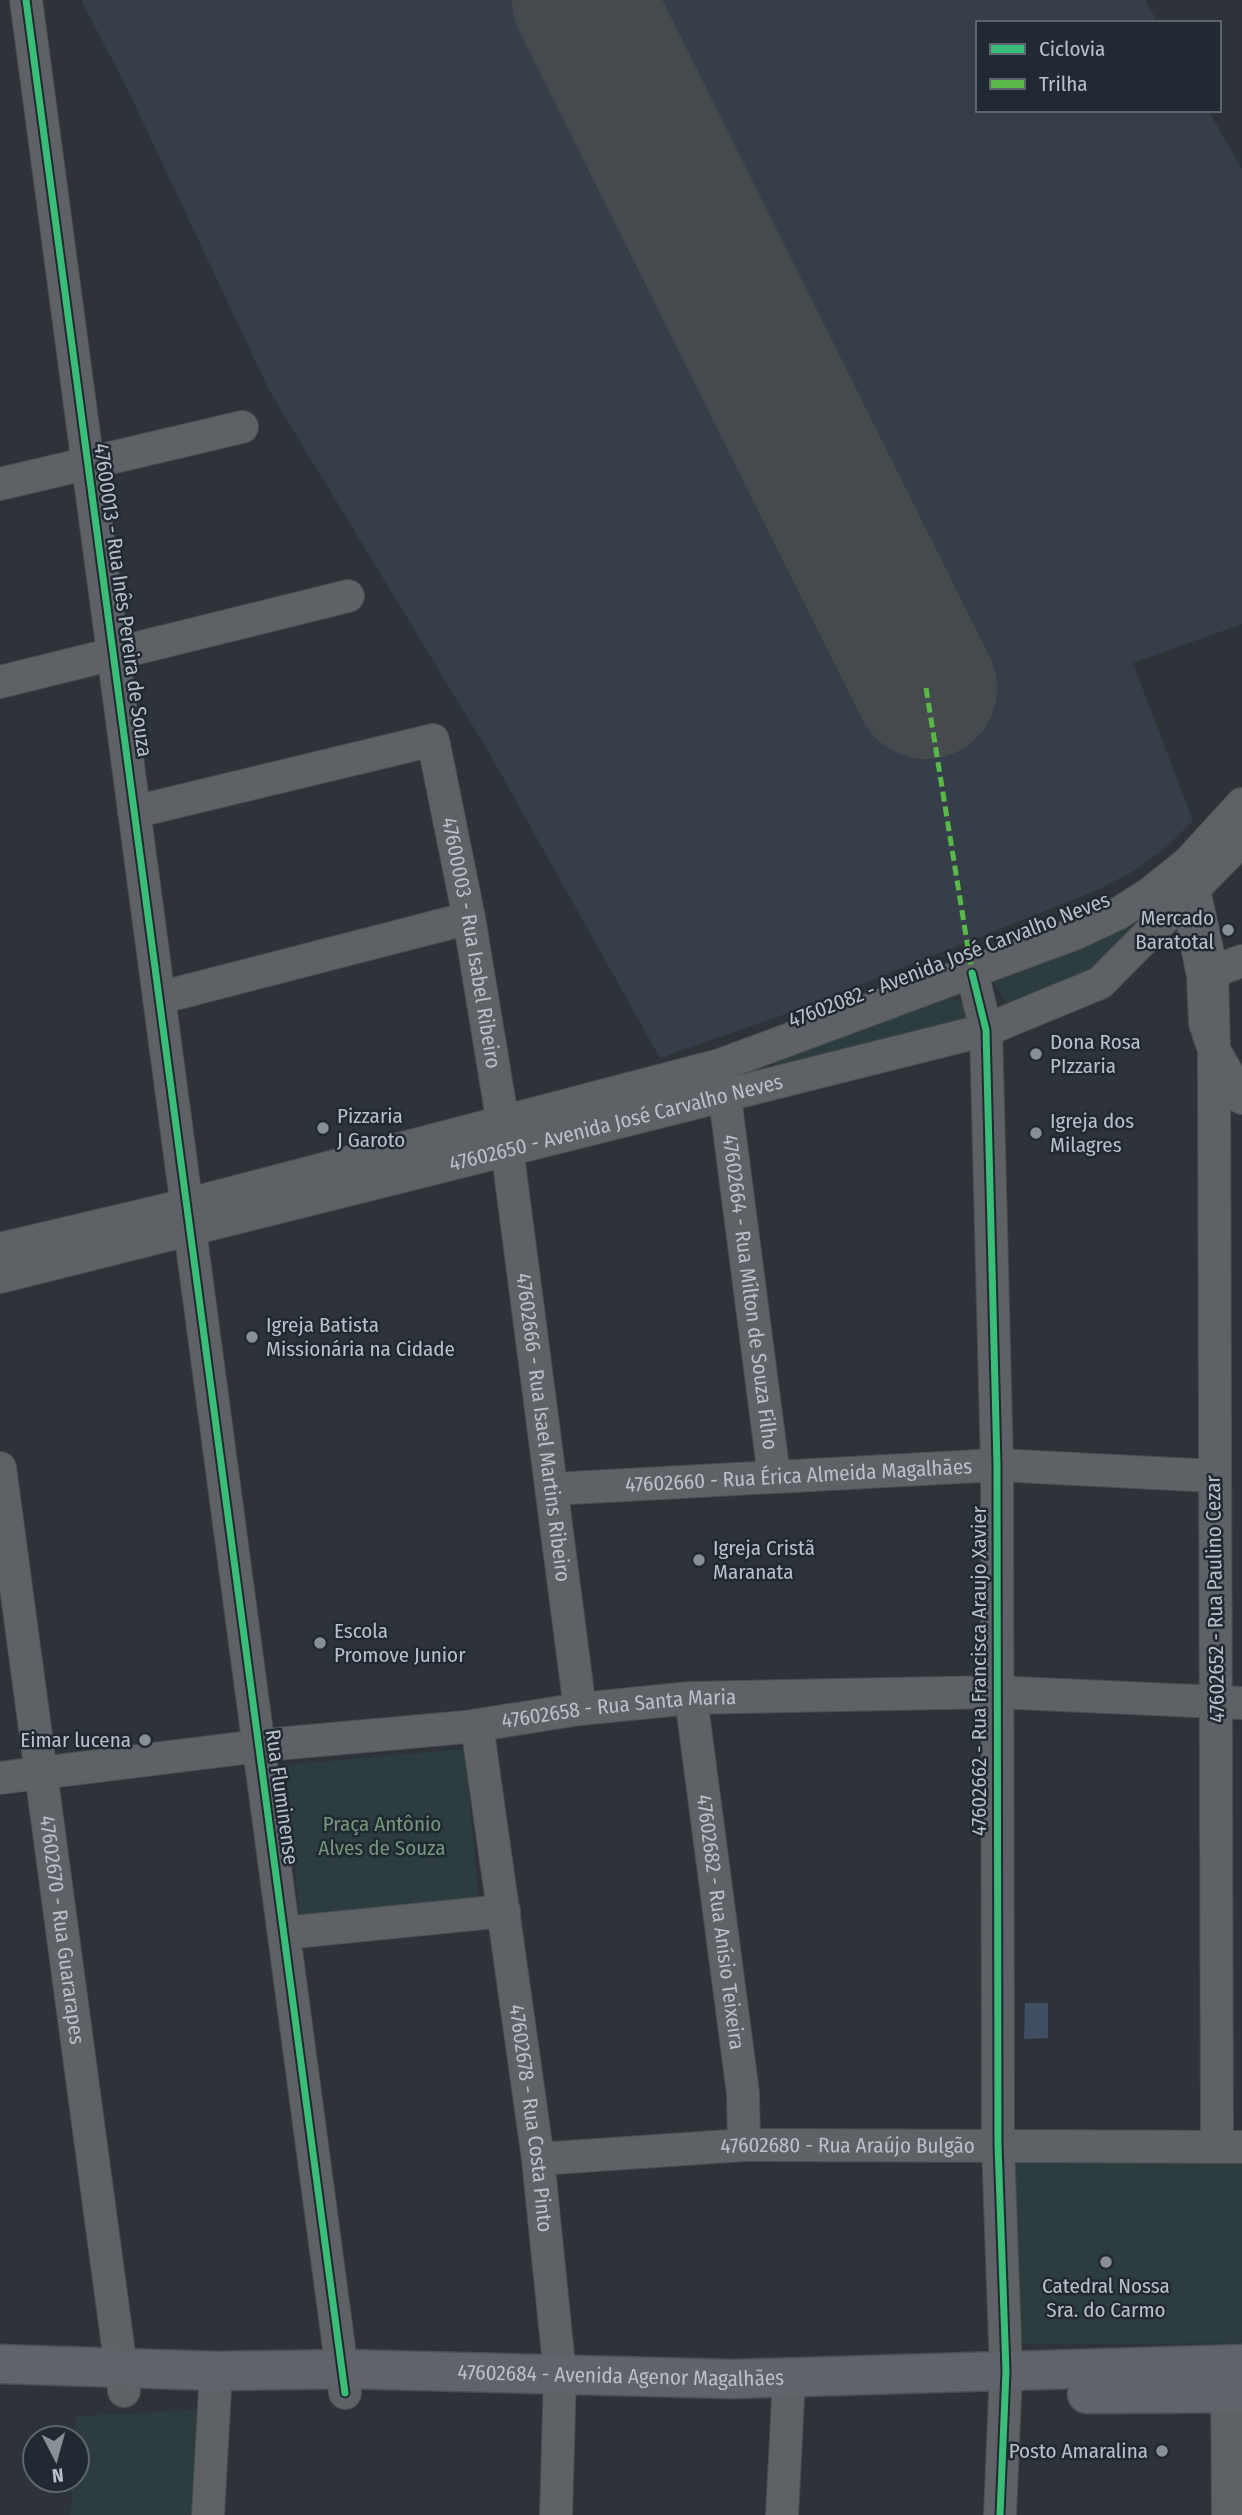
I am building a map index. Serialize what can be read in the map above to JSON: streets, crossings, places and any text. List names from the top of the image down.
{
  "streets": {
    "main road": ["47602684 - Avenida Agenor Magalhães"],
    "street": [
      "47600013 - Rua Inês Pereira de Souza",
      "47600003 - Rua Isabel Ribeiro",
      "47602082 - Avenida José Carvalho Neves",
      "47602650 - Avenida José Carvalho Neves",
      "47602664 - Rua Mílton de Souza Filho",
      "47602666 - Rua Isael Martins Ribeiro",
      "47602660 - Rua Érica Almeida Magalhães",
      "47602652 - Rua Paulino Cezar",
      "47602662 - Rua Francisca Araujo Xavier",
      "47602658 - Rua Santa Maria",
      "Rua Fluminense",
      "47602682 - Rua Anísio Teixeira",
      "47602670 - Rua Guararapes",
      "47602678 - Rua Costa Pinto",
      "47602680 - Rua Araújo Bulgão"
    ]
  },
  "crossings": [
    ["47600013 - Rua Inês Pereira de Souza", "47600003 - Rua Isabel Ribeiro"],
    ["47600013 - Rua Inês Pereira de Souza", "47602650 - Avenida José Carvalho Neves"],
    ["47600013 - Rua Inês Pereira de Souza", "Rua Fluminense"],
    ["47600003 - Rua Isabel Ribeiro", "47602082 - Avenida José Carvalho Neves"],
    ["47600003 - Rua Isabel Ribeiro", "47602650 - Avenida José Carvalho Neves"],
    ["47600003 - Rua Isabel Ribeiro", "47602666 - Rua Isael Martins Ribeiro"],
    ["47602082 - Avenida José Carvalho Neves", "47602650 - Avenida José Carvalho Neves"],
    ["47602082 - Avenida José Carvalho Neves", "47602664 - Rua Mílton de Souza Filho"],
    ["47602082 - Avenida José Carvalho Neves", "47602666 - Rua Isael Martins Ribeiro"],
    ["47602082 - Avenida José Carvalho Neves", "47602652 - Rua Paulino Cezar"],
    ["47602082 - Avenida José Carvalho Neves", "47602662 - Rua Francisca Araujo Xavier"],
    ["47602650 - Avenida José Carvalho Neves", "47602664 - Rua Mílton de Souza Filho"],
    ["47602650 - Avenida José Carvalho Neves", "47602666 - Rua Isael Martins Ribeiro"],
    ["47602650 - Avenida José Carvalho Neves", "47602652 - Rua Paulino Cezar"],
    ["47602650 - Avenida José Carvalho Neves", "47602662 - Rua Francisca Araujo Xavier"],
    ["47602650 - Avenida José Carvalho Neves", "Rua Fluminense"],
    ["47602664 - Rua Mílton de Souza Filho", "47602660 - Rua Érica Almeida Magalhães"],
    ["47602666 - Rua Isael Martins Ribeiro", "47602660 - Rua Érica Almeida Magalhães"],
    ["47602666 - Rua Isael Martins Ribeiro", "47602658 - Rua Santa Maria"],
    ["47602660 - Rua Érica Almeida Magalhães", "47602652 - Rua Paulino Cezar"],
    ["47602660 - Rua Érica Almeida Magalhães", "47602662 - Rua Francisca Araujo Xavier"],
    ["47602652 - Rua Paulino Cezar", "47602658 - Rua Santa Maria"],
    ["47602652 - Rua Paulino Cezar", "47602680 - Rua Araújo Bulgão"],
    ["47602662 - Rua Francisca Araujo Xavier", "47602658 - Rua Santa Maria"],
    ["47602662 - Rua Francisca Araujo Xavier", "47602680 - Rua Araújo Bulgão"],
    ["47602662 - Rua Francisca Araujo Xavier", "47602684 - Avenida Agenor Magalhães"],
    ["47602658 - Rua Santa Maria", "Rua Fluminense"],
    ["47602658 - Rua Santa Maria", "47602682 - Rua Anísio Teixeira"],
    ["47602658 - Rua Santa Maria", "47602670 - Rua Guararapes"],
    ["47602658 - Rua Santa Maria", "47602678 - Rua Costa Pinto"],
    ["Rua Fluminense", "47602684 - Avenida Agenor Magalhães"],
    ["47602682 - Rua Anísio Teixeira", "47602680 - Rua Araújo Bulgão"],
    ["47602670 - Rua Guararapes", "47602684 - Avenida Agenor Magalhães"],
    ["47602678 - Rua Costa Pinto", "47602680 - Rua Araújo Bulgão"],
    ["47602678 - Rua Costa Pinto", "47602684 - Avenida Agenor Magalhães"]
  ],
  "parks": ["Praça Antônio Alves de Souza"],
  "places": [
    "Mercado Baratotal",
    "Dona Rosa PIzzaria",
    "Pizzaria J Garoto",
    "Igreja dos Milagres",
    "Igreja Batista Missionária na Cidade",
    "Igreja Cristã Maranata",
    "Escola Promove Junior",
    "Eimar lucena",
    "Catedral Nossa Sra. do Carmo",
    "Posto Amaralina"
  ],
  "legend": ["Ciclovia", "Trilha"],
  "north": "bottom"
}
